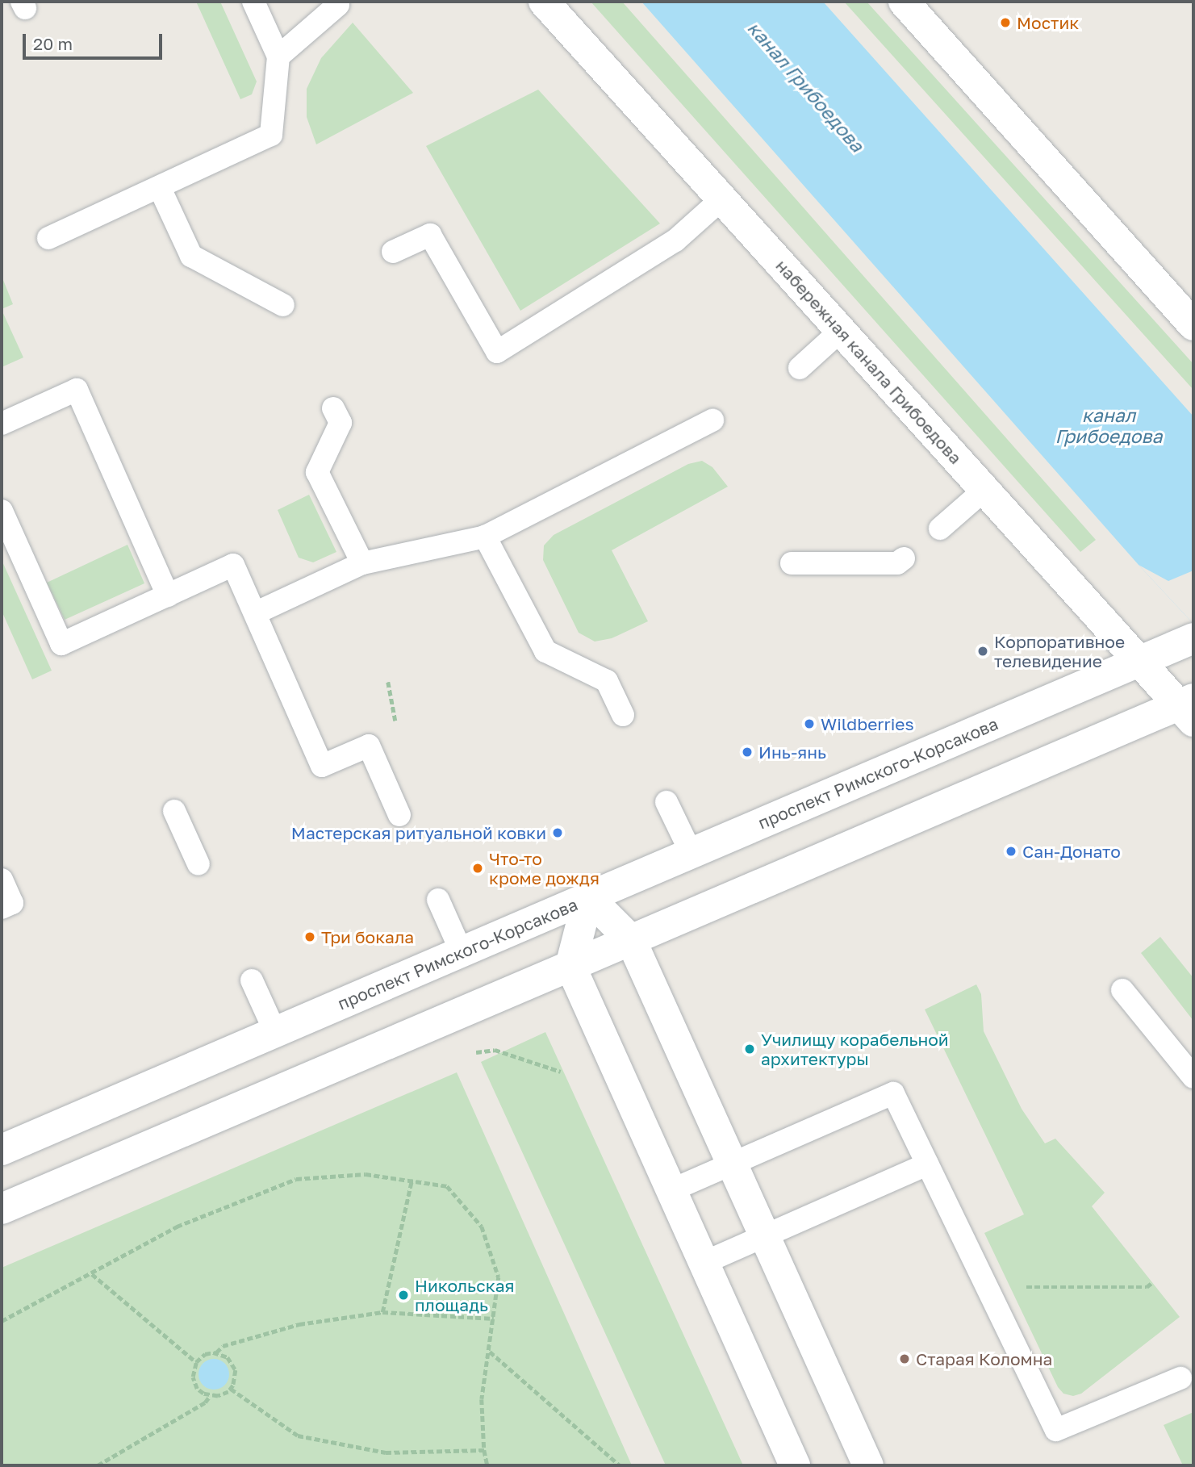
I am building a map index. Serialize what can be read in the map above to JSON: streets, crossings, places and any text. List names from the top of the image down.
{
  "streets": {
    "street": ["набережная канала Грибоедова", "проспект Римского-Корсакова"]
  },
  "crossings": [
    ["набережная канала Грибоедова", "проспект Римского-Корсакова"]
  ],
  "water": ["канал Грибоедова"],
  "places": [
    "Мостик",
    "Корпоративное телевидение",
    "Wildberries",
    "Инь-янь",
    "Мастерская ритуальной ковки",
    "Сан-Донато",
    "Что-то кроме дождя",
    "Три бокала",
    "Училищу корабельной архитектуры",
    "Никольская площадь",
    "Старая Коломна"
  ],
  "scale_bar": "20 m"
}
